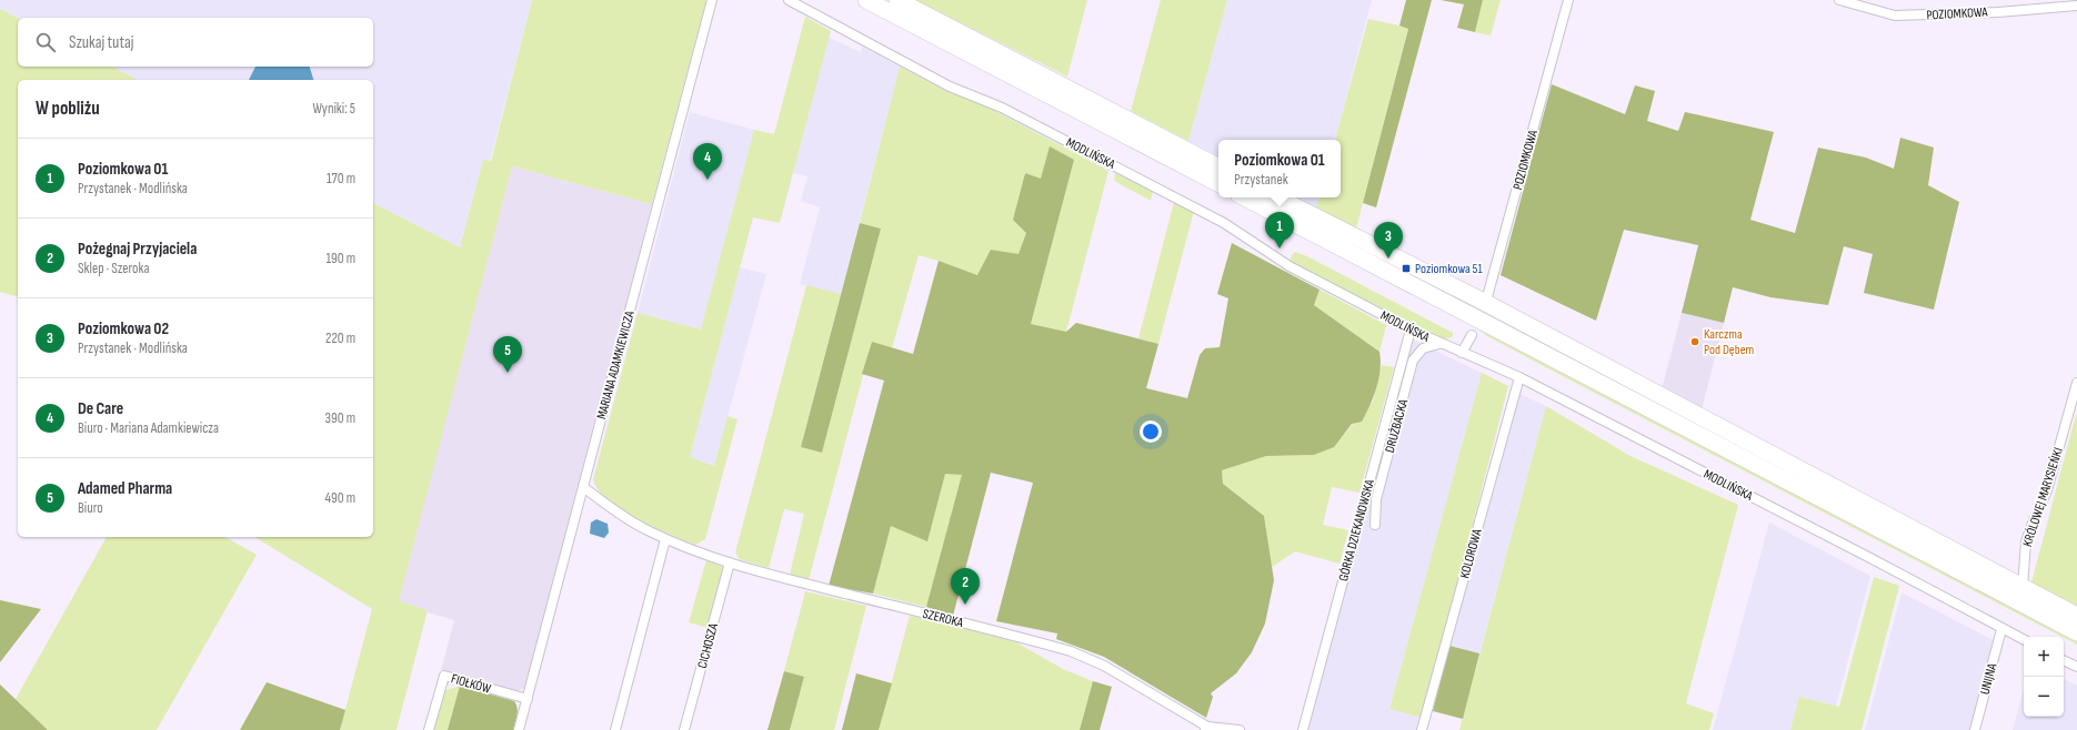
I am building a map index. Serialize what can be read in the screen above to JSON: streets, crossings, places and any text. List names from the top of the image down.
{
  "streets": {
    "street": [
      "POZIOMKOWA",
      "MODLIŃSKA",
      "MARIANA ADAMKIEWICZA",
      "DRUŻBACKA",
      "KRÓLOWEJ MARYSIEŃKI",
      "GÓRKA DZIEKANOWSKA",
      "KOLOROWA",
      "SZEROKA",
      "CICHOSZA",
      "UNIJNA",
      "FIOŁKÓW"
    ]
  },
  "crossings": [
    ["MODLIŃSKA", "DRUŻBACKA"],
    ["MODLIŃSKA", "GÓRKA DZIEKANOWSKA"],
    ["MODLIŃSKA", "KOLOROWA"],
    ["MODLIŃSKA", "UNIJNA"],
    ["MARIANA ADAMKIEWICZA", "SZEROKA"],
    ["MARIANA ADAMKIEWICZA", "FIOŁKÓW"],
    ["SZEROKA", "CICHOSZA"]
  ],
  "places": {
    "transit": ["Poziomkowa 51"],
    "other": ["Karczma Pod Dębem"]
  },
  "page": {
    "search": "Szukaj tutaj",
    "heading": ["W pobliżu", "Wyniki: 5"],
    "list": [
      {
        "mark": "1",
        "name": "Poziomkowa 01",
        "note": "Przystanek · Modlińska",
        "value": "170 m"
      },
      {
        "mark": "2",
        "name": "Pożegnaj Przyjaciela",
        "note": "Sklep · Szeroka",
        "value": "190 m"
      },
      {
        "mark": "3",
        "name": "Poziomkowa 02",
        "note": "Przystanek · Modlińska",
        "value": "220 m"
      },
      {
        "mark": "4",
        "name": "De Care",
        "note": "Biuro · Mariana Adamkiewicza",
        "value": "390 m"
      },
      {
        "mark": "5",
        "name": "Adamed Pharma",
        "note": "Biuro",
        "value": "490 m"
      }
    ],
    "popup": ["Poziomkowa 01", "Przystanek"],
    "pins": [
      "4",
      "1",
      "3",
      "5",
      "2"
    ],
    "map_buttons": ["+", "−"]
  }
}
